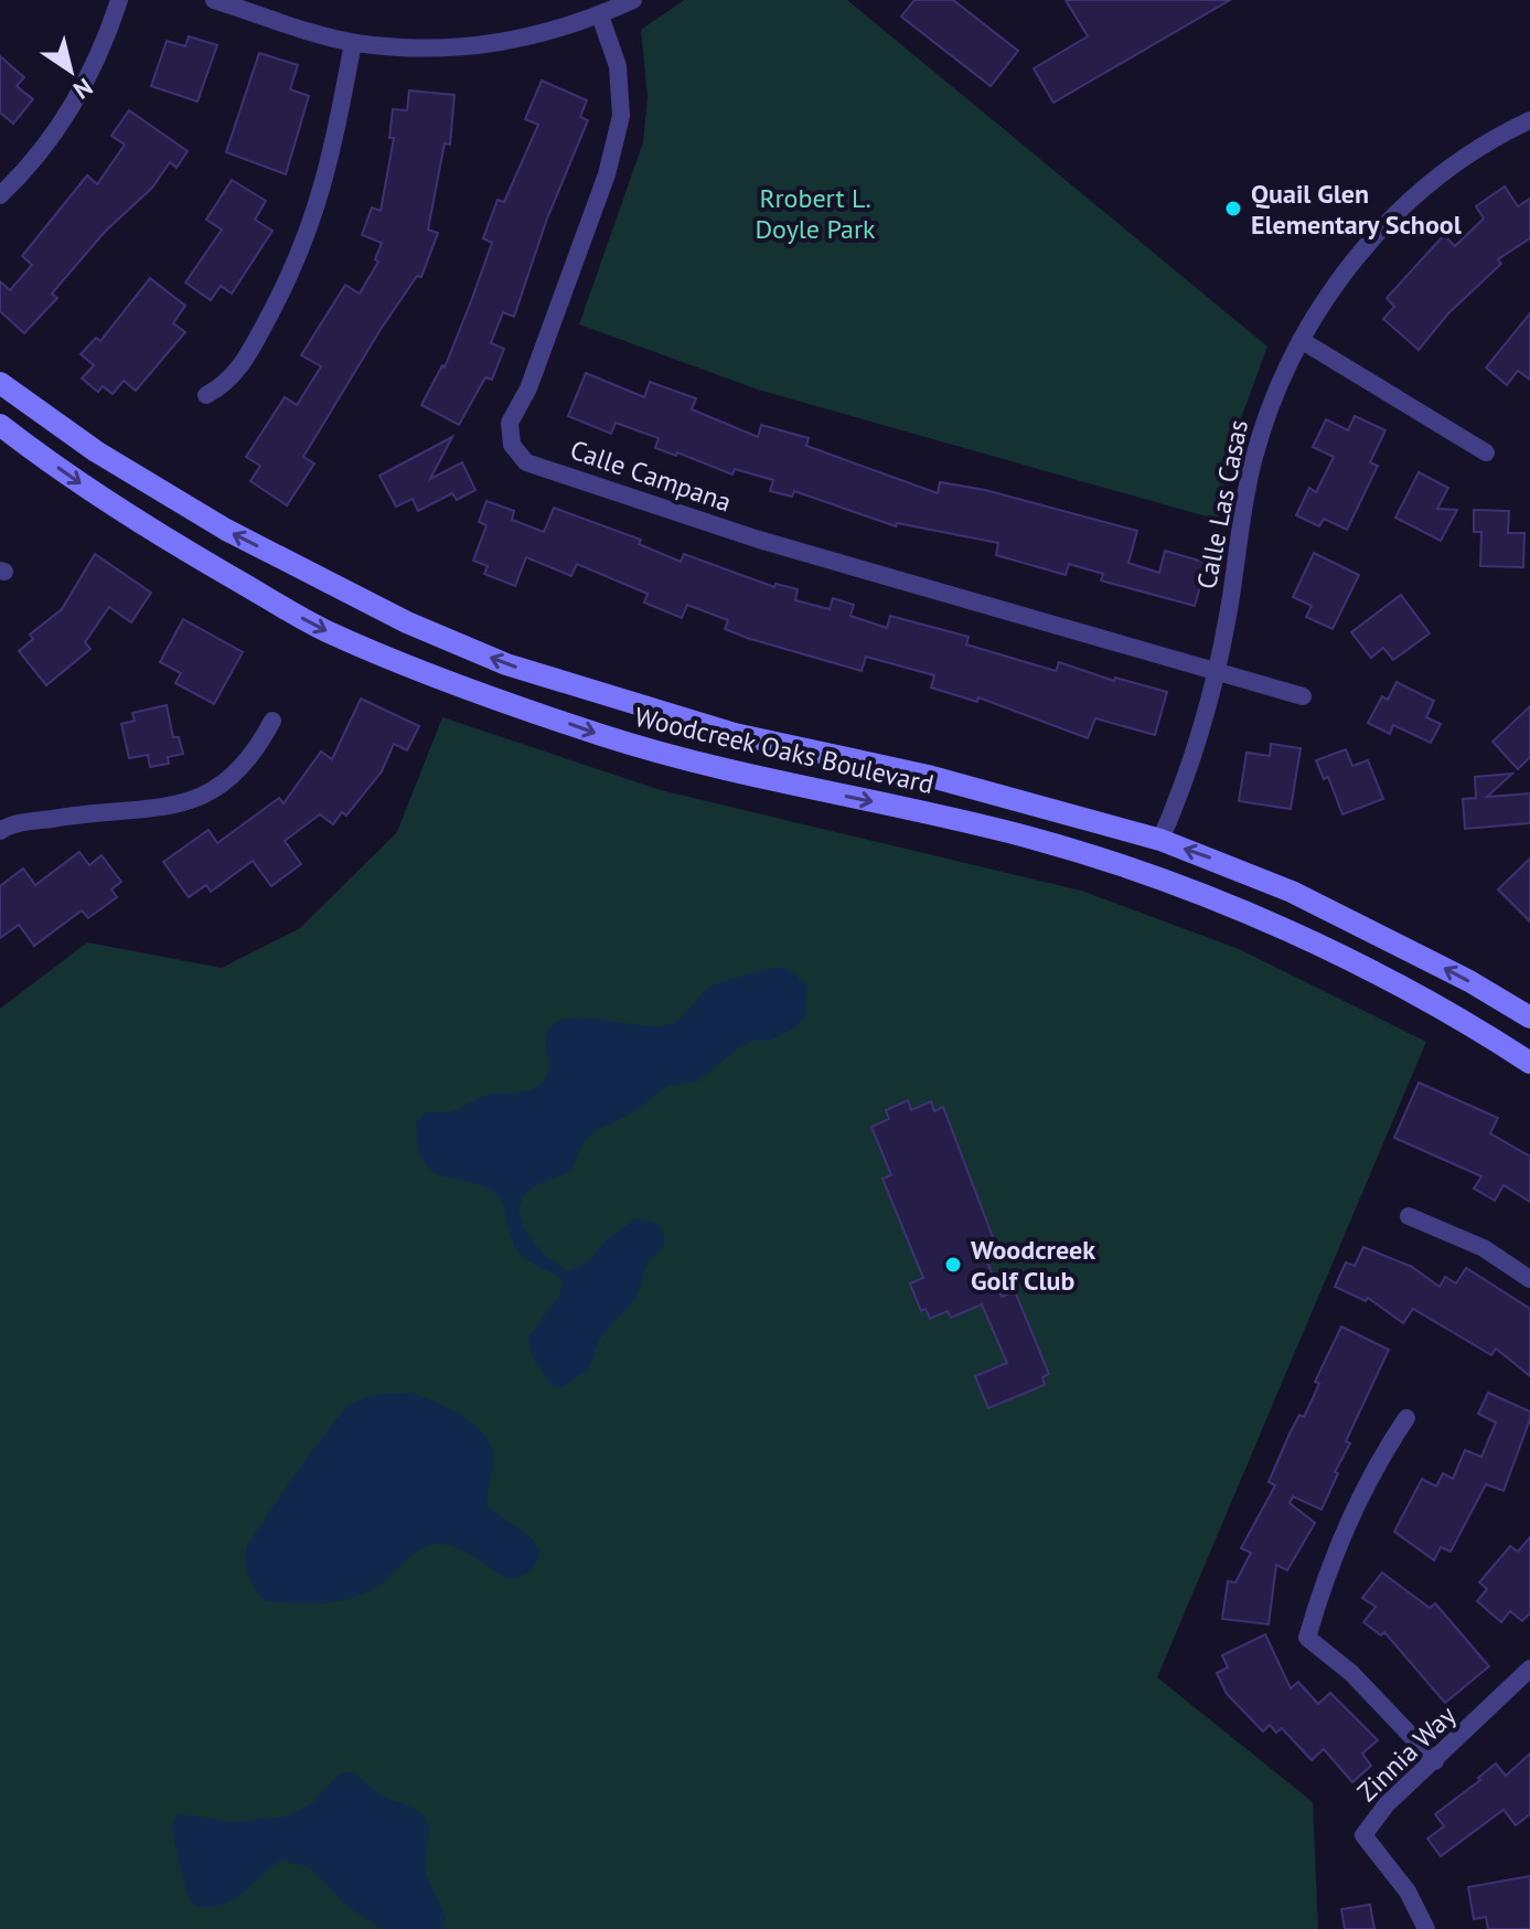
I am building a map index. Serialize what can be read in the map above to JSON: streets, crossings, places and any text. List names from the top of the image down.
{
  "streets": {
    "main road": ["Woodcreek Oaks Boulevard"],
    "street": ["Calle Campana", "Calle Las Casas", "Zinnia Way"]
  },
  "crossings": [
    ["Calle Campana", "Calle Las Casas"],
    ["Calle Las Casas", "Woodcreek Oaks Boulevard"]
  ],
  "parks": ["Rrobert L. Doyle Park"],
  "places": ["Quail Glen Elementary School", "Woodcreek Golf Club"],
  "north": "bottom right"
}
